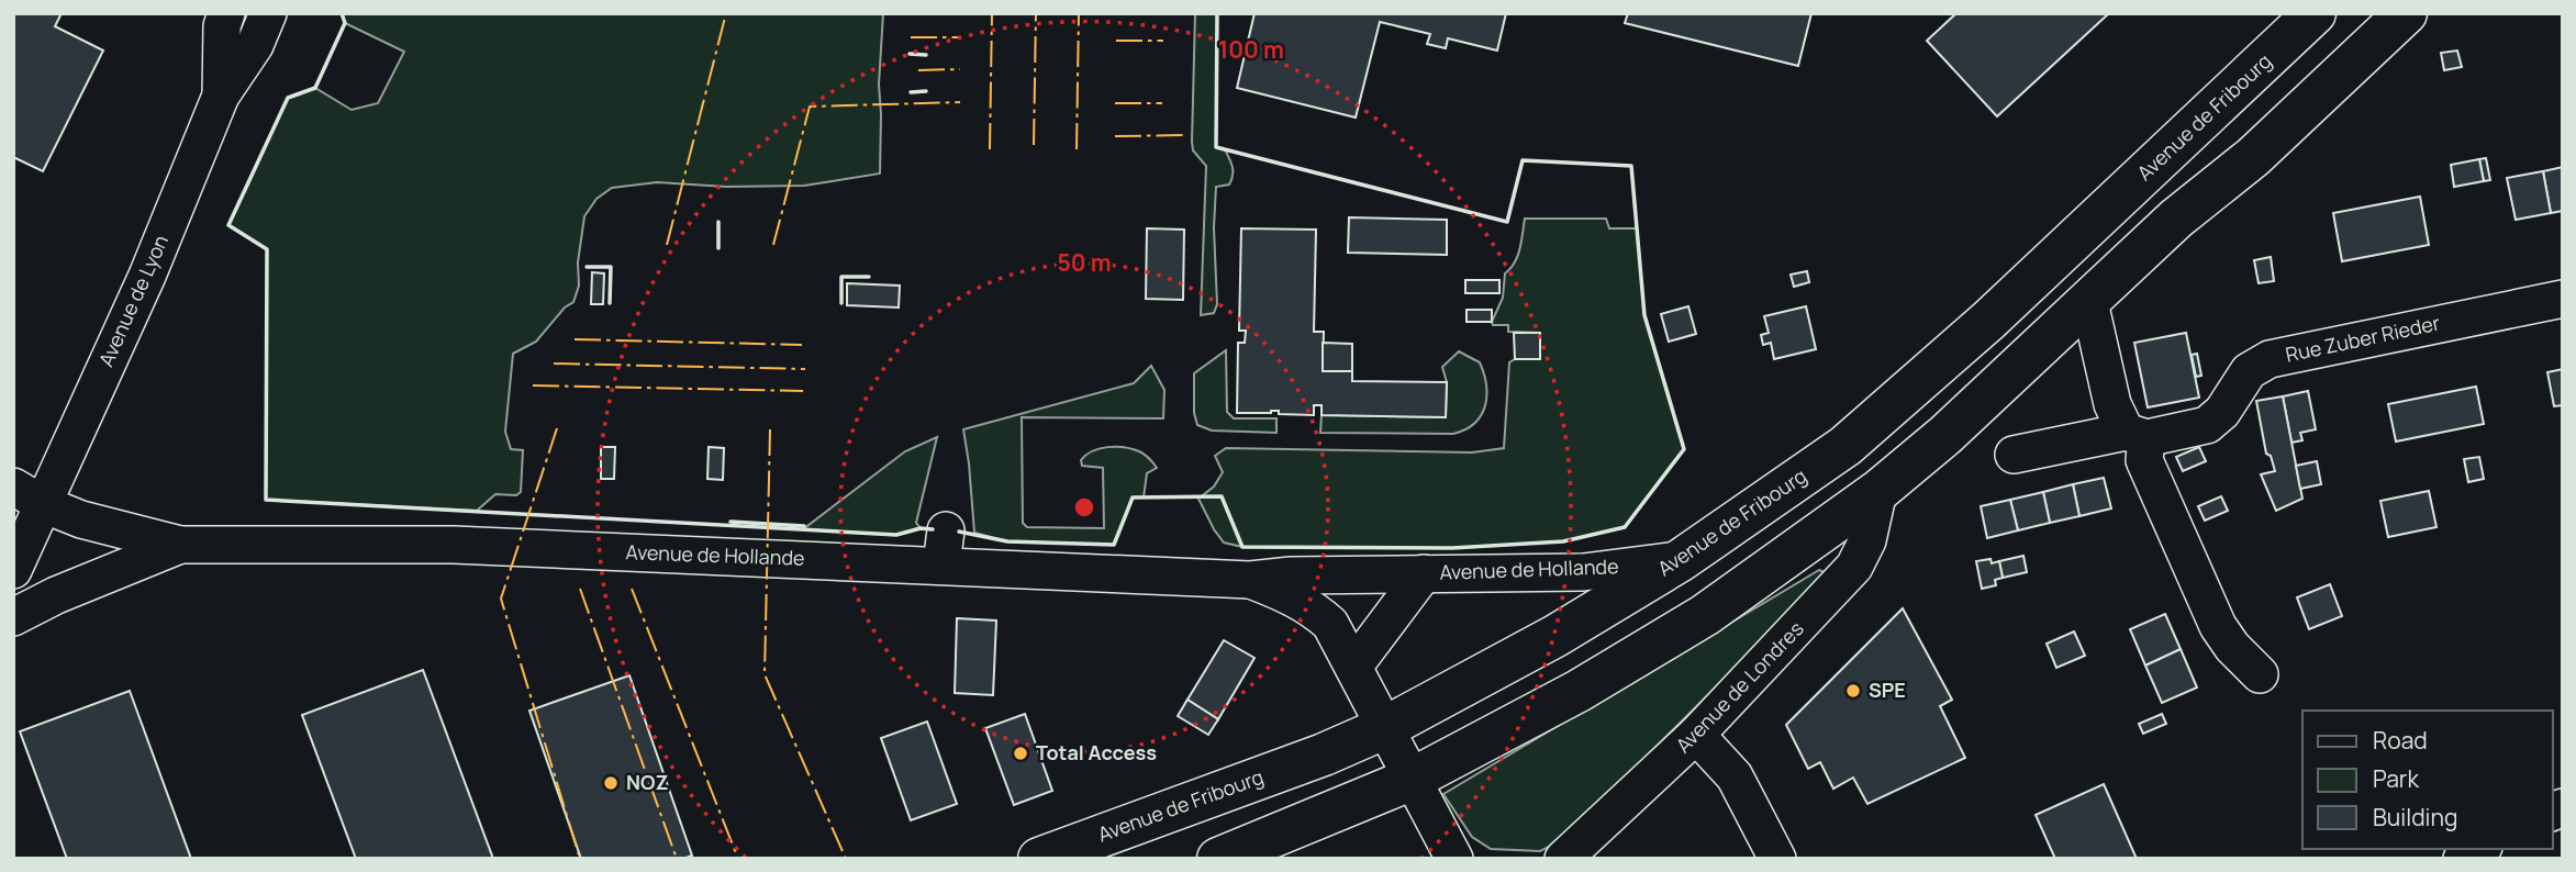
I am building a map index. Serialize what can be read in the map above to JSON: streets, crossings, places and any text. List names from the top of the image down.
{
  "streets": {
    "main road": ["Avenue de Fribourg"],
    "street": [
      "Avenue de Lyon",
      "Rue Zuber Rieder",
      "Avenue de Hollande",
      "Avenue de Londres"
    ]
  },
  "crossings": [
    ["Avenue de Fribourg", "Avenue de Hollande"],
    ["Avenue de Lyon", "Avenue de Hollande"]
  ],
  "places": ["SPE", "Total Access", "NOZ"],
  "legend": ["Road", "Park", "Building"],
  "rings": ["100 m", "50 m"]
}
